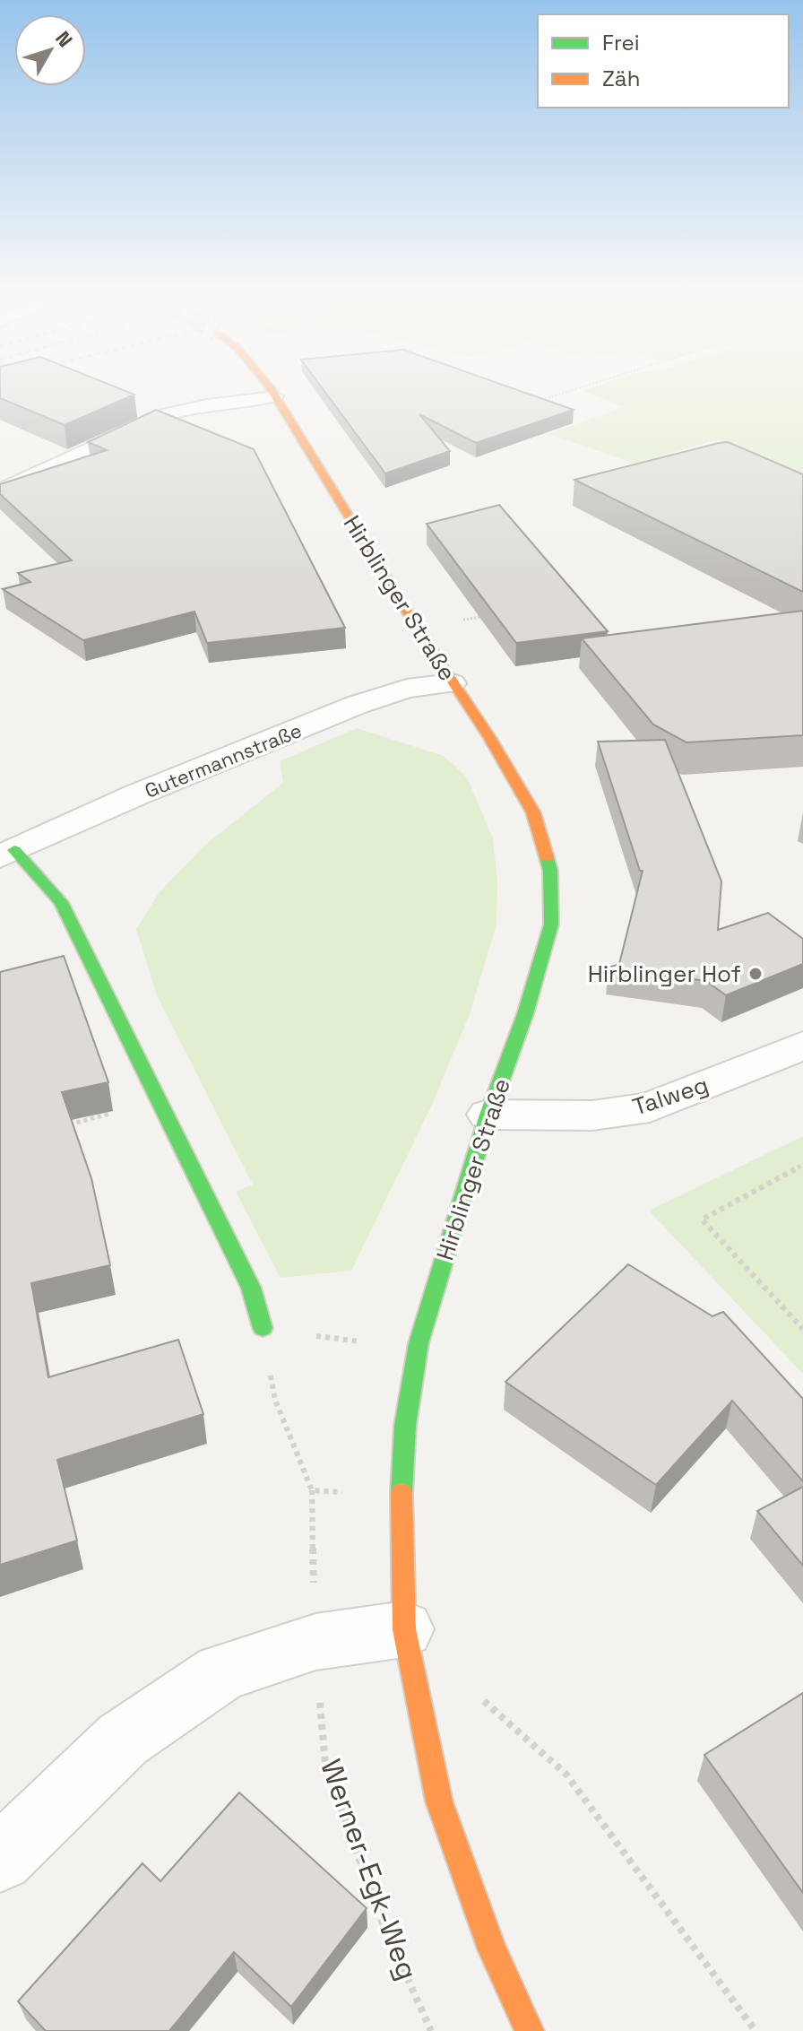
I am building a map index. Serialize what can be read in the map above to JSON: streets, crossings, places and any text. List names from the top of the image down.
{
  "streets": {
    "main road": ["Hirblinger Straße"],
    "street": ["Gutermannstraße", "Talweg"],
    "path": ["Werner-Egk-Weg"]
  },
  "crossings": [
    ["Hirblinger Straße", "Gutermannstraße"],
    ["Hirblinger Straße", "Talweg"]
  ],
  "places": ["Hirblinger Hof"],
  "legend": ["Frei", "Zäh"],
  "north": "top right"
}
